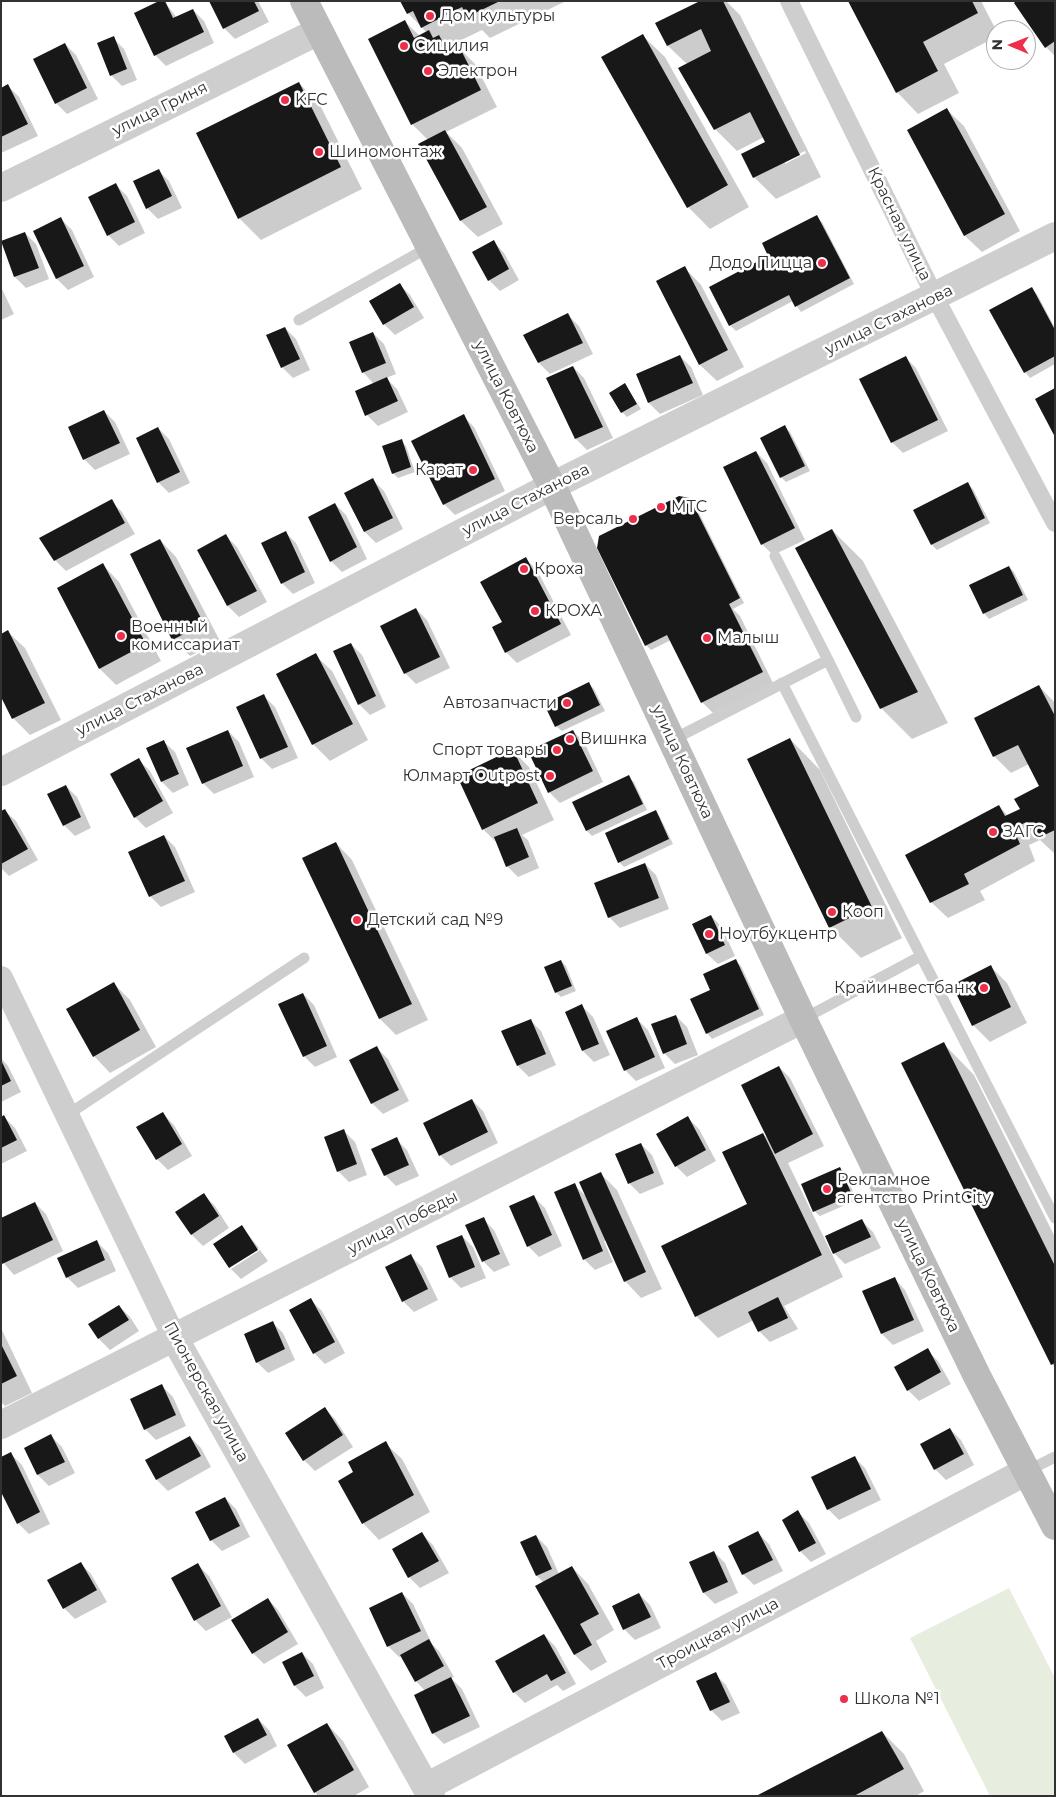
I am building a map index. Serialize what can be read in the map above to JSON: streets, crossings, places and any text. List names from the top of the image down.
{
  "streets": {
    "main road": ["улица Ковтюха"],
    "street": [
      "улица Гриня",
      "Красная улица",
      "улица Стаханова",
      "улица Победы",
      "Пионерская улица",
      "Троицкая улица"
    ]
  },
  "crossings": [
    ["улица Гриня", "улица Ковтюха"],
    ["Красная улица", "улица Стаханова"],
    ["улица Стаханова", "улица Ковтюха"],
    ["улица Ковтюха", "улица Победы"],
    ["улица Ковтюха", "Троицкая улица"],
    ["улица Победы", "Пионерская улица"],
    ["Пионерская улица", "Троицкая улица"]
  ],
  "places": [
    "Дом культуры",
    "Сицилия",
    "Электрон",
    "KFC",
    "Шиномонтаж",
    "Додо Пицца",
    "Карат",
    "МТС",
    "Версаль",
    "Кроха",
    "КРОХА",
    "Военный комиссариат",
    "Малыш",
    "Автозапчасти",
    "Вишнка",
    "Спорт товары",
    "Юлмарт Outpost",
    "ЗАГС",
    "Кооп",
    "Детский сад №9",
    "Ноутбукцентр",
    "Крайинвестбанк",
    "Рекламное агентство PrintCity",
    "Школа №1"
  ],
  "north": "left"
}
